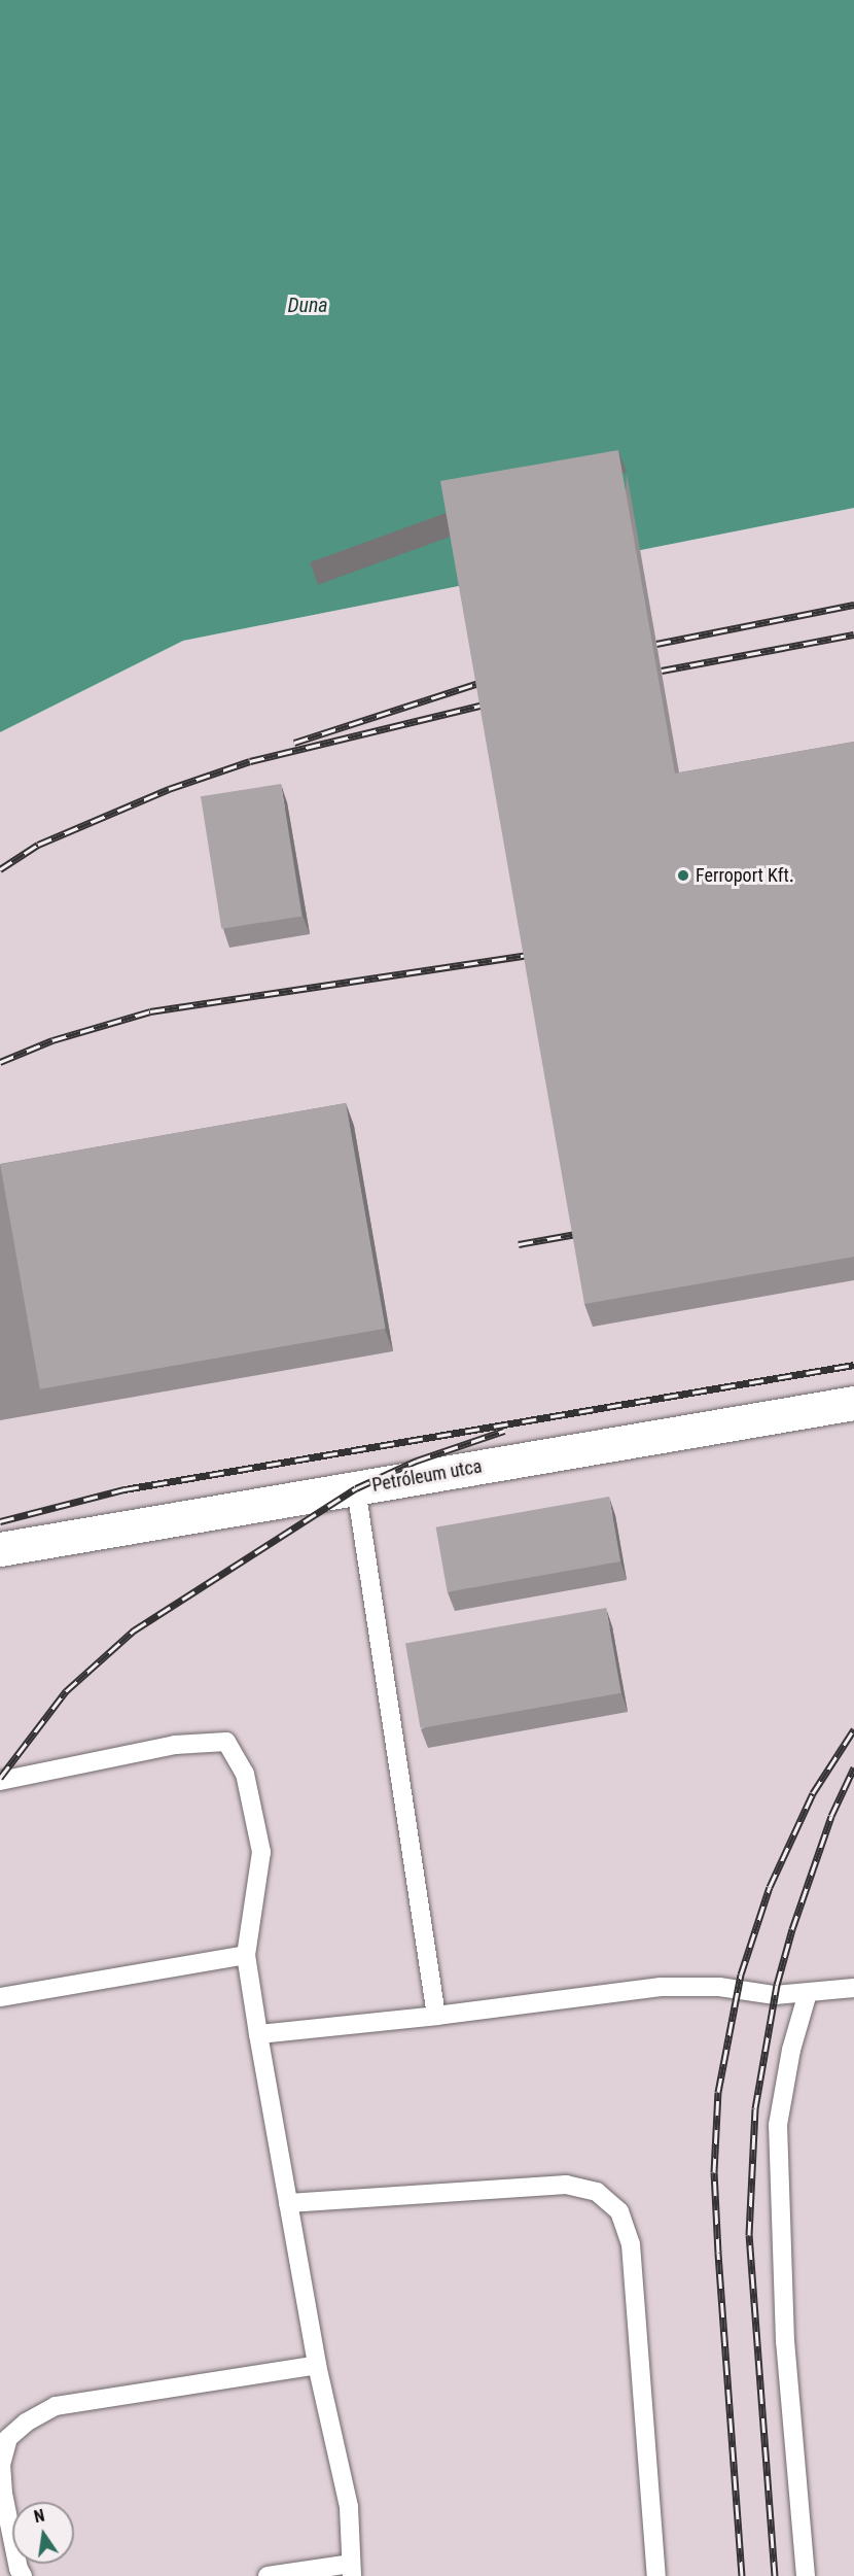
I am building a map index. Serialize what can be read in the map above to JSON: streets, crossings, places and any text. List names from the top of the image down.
{
  "streets": {
    "street": ["Petróleum utca"]
  },
  "water": ["Duna"],
  "places": ["Ferroport Kft."],
  "north": "top"
}
